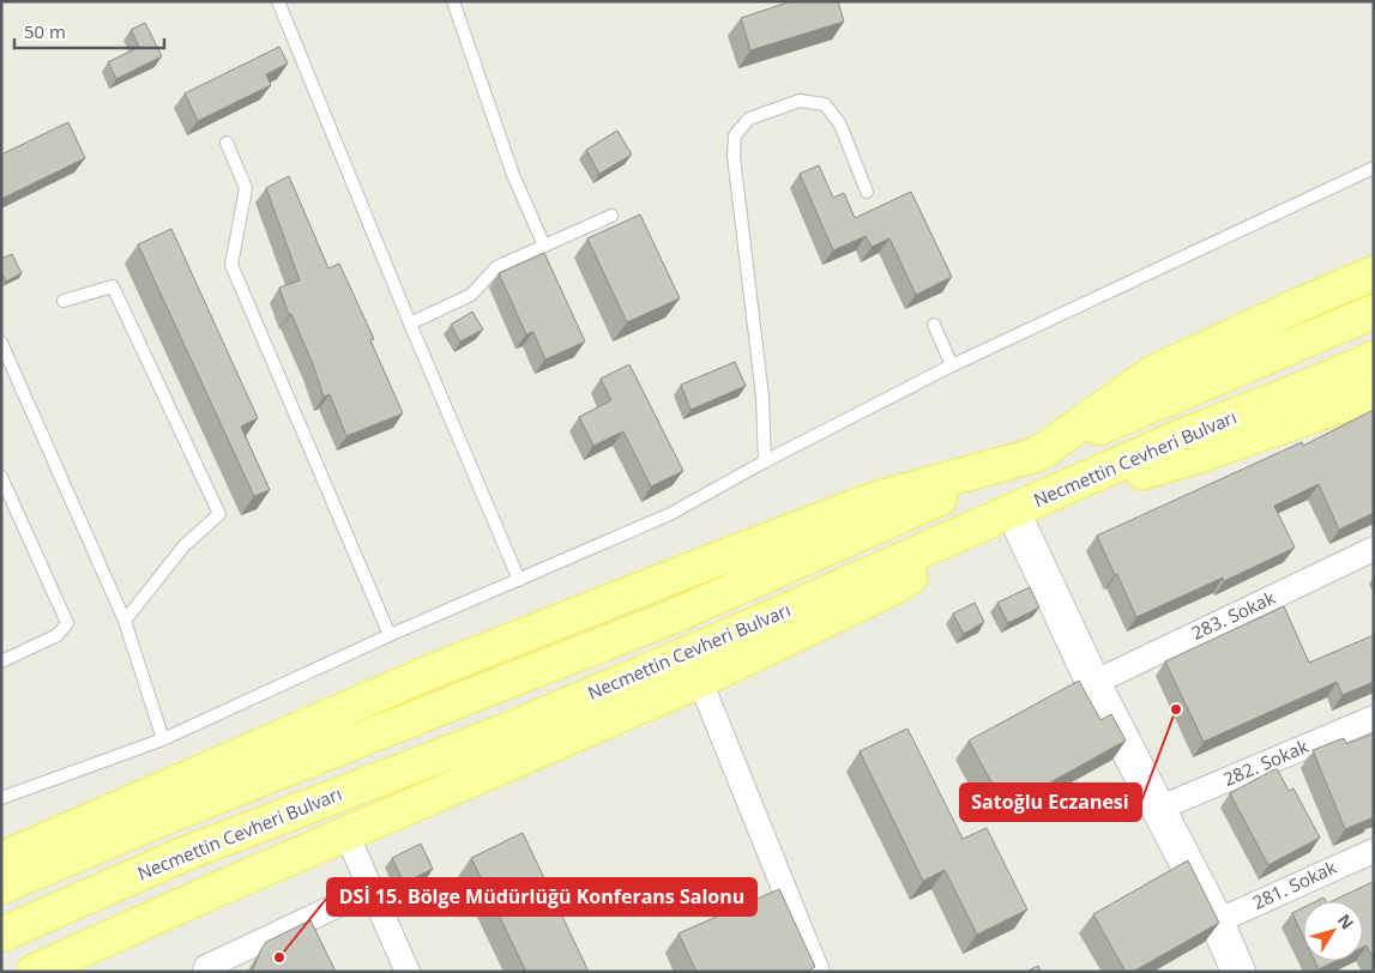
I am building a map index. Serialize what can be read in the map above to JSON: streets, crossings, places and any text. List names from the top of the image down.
{
  "streets": {
    "main road": ["Necmettin Cevheri Bulvarı"],
    "street": ["283. Sokak", "282. Sokak", "281. Sokak"]
  },
  "places": ["Satoğlu Eczanesi", "DSİ 15. Bölge Müdürlüğü Konferans Salonu"],
  "scale_bar": "50 m",
  "north": "top right"
}
